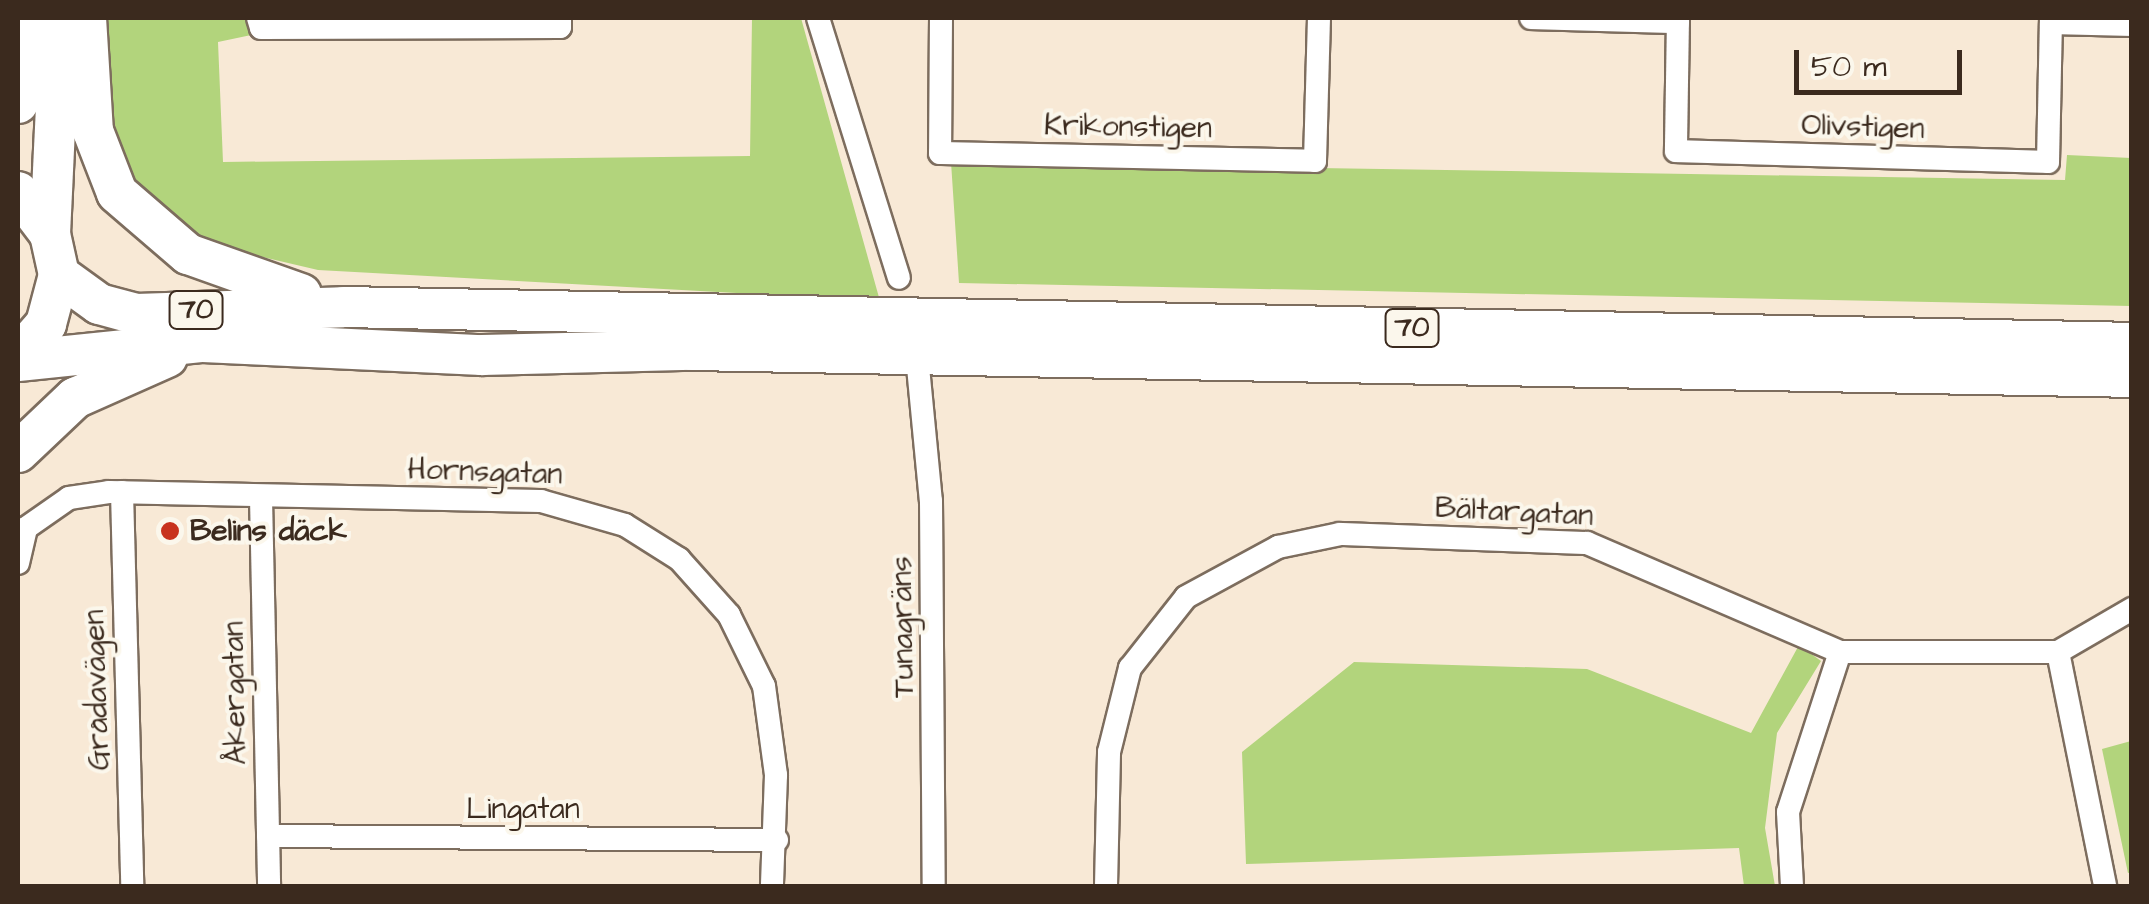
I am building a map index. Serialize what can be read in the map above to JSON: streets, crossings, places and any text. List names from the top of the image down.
{
  "streets": {
    "highway": ["70"],
    "street": [
      "Krikonstigen",
      "Olivstigen",
      "Hornsgatan",
      "Bältargatan",
      "Tunagräns",
      "Grådavägen",
      "Åkergatan",
      "Lingatan"
    ]
  },
  "crossings": [
    ["Hornsgatan", "Grådavägen"],
    ["Hornsgatan", "Åkergatan"],
    ["Hornsgatan", "Lingatan"],
    ["Åkergatan", "Lingatan"]
  ],
  "places": ["Belins däck"],
  "scale_bar": "50 m"
}
